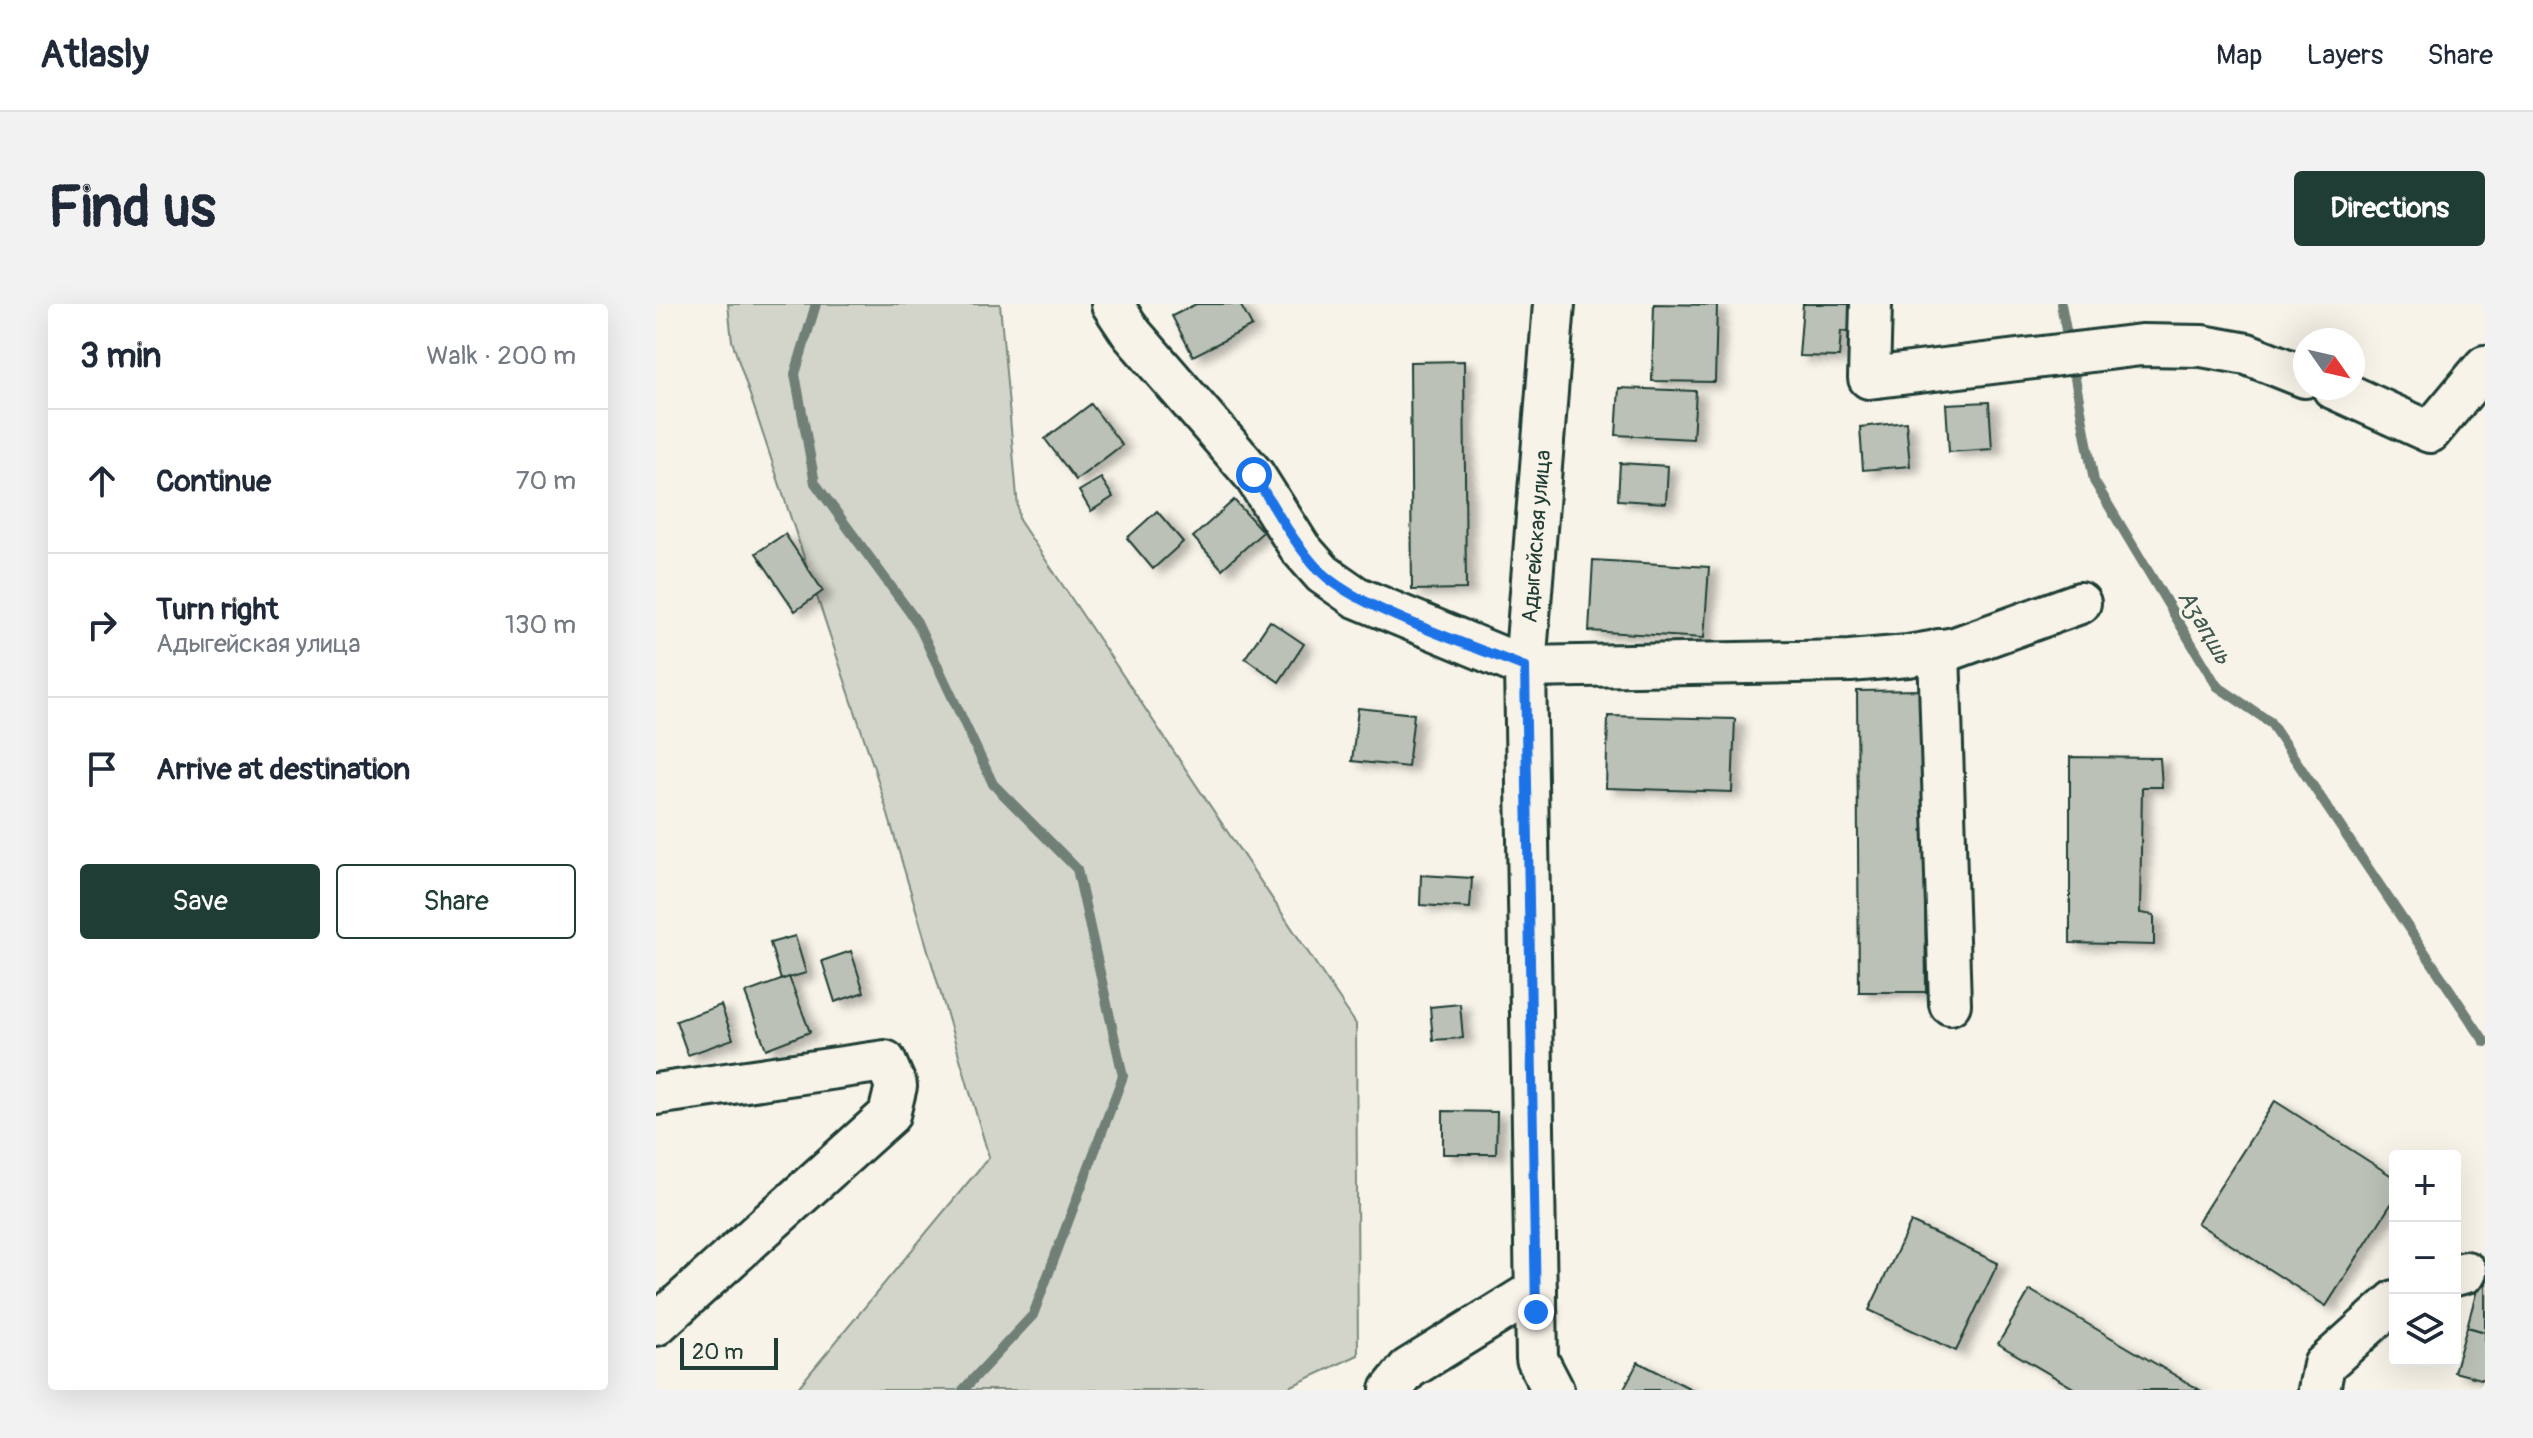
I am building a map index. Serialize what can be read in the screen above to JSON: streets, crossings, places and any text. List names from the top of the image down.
{
  "streets": {
    "street": ["Адыгейская улица"]
  },
  "water": ["Аӡаԥшь"],
  "scale_bar": "20 m",
  "north": "bottom right",
  "page": {
    "header": "Atlasly",
    "nav": ["Map", "Layers", "Share"],
    "buttons": [
      "Directions",
      ["Save", "Share"]
    ],
    "title": "Find us",
    "heading": ["3 min", "Walk · 200 m"],
    "list": [
      ["Continue", "70 m"],
      ["Turn right", "Адыгейская улица", "130 m"],
      "Arrive at destination"
    ],
    "map_buttons": ["+", "−"],
    "scale": "20 m"
  }
}
